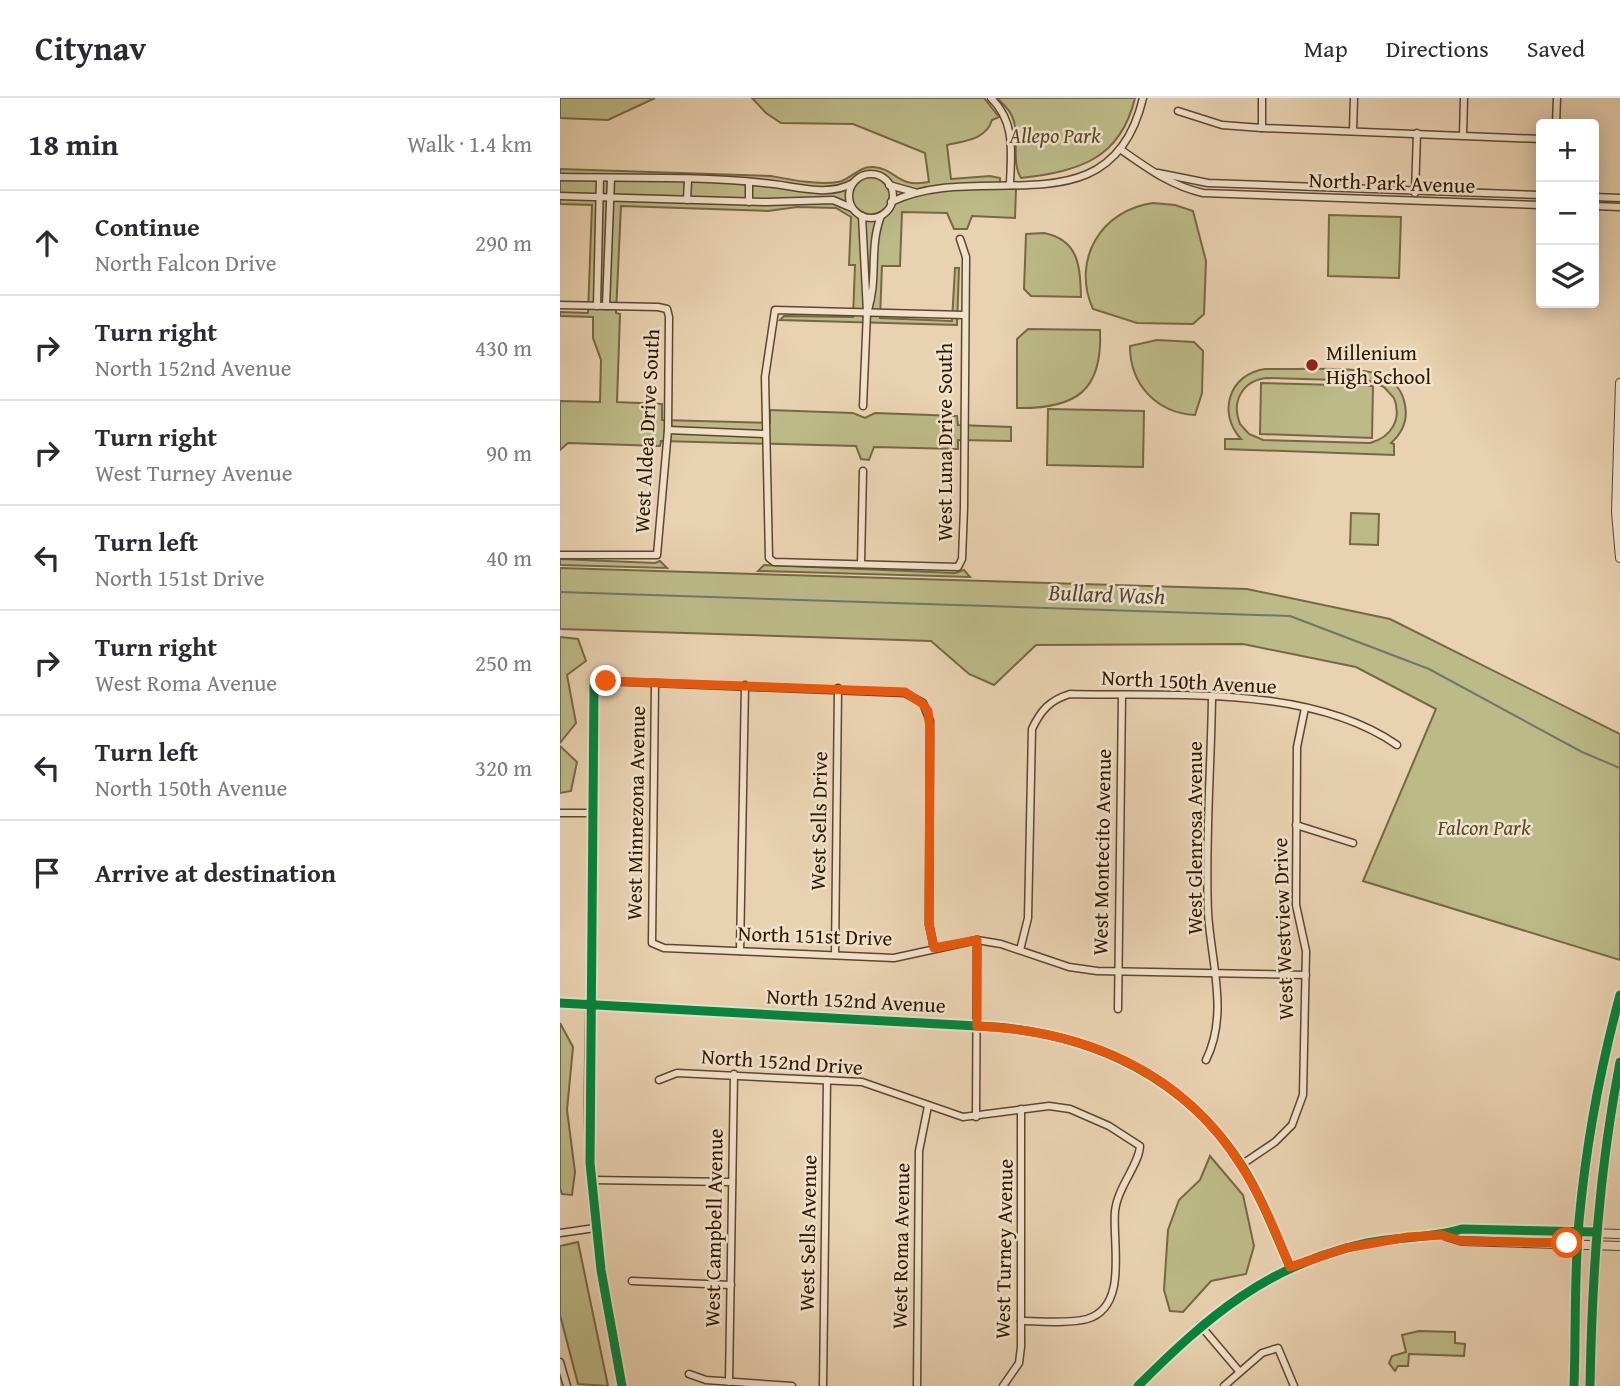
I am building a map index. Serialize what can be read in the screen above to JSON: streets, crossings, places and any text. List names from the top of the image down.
{
  "streets": {
    "street": [
      "North Park Avenue",
      "West Aldea Drive South",
      "West Luna Drive South",
      "North 150th Avenue",
      "West Minnezona Avenue",
      "West Sells Drive",
      "West Glenrosa Avenue",
      "West Montecito Avenue",
      "West Westview Drive",
      "North 151st Drive",
      "North 152nd Avenue",
      "North 152nd Drive",
      "West Campbell Avenue",
      "West Sells Avenue",
      "West Roma Avenue",
      "West Turney Avenue"
    ]
  },
  "crossings": [
    ["North 150th Avenue", "West Glenrosa Avenue"],
    ["North 150th Avenue", "West Montecito Avenue"],
    ["North 150th Avenue", "West Westview Drive"],
    ["North 150th Avenue", "North 151st Drive"],
    ["West Minnezona Avenue", "North 151st Drive"],
    ["West Sells Drive", "North 151st Drive"],
    ["West Glenrosa Avenue", "North 151st Drive"],
    ["West Montecito Avenue", "North 151st Drive"],
    ["West Westview Drive", "North 151st Drive"],
    ["West Westview Drive", "North 152nd Avenue"],
    ["North 152nd Drive", "West Campbell Avenue"],
    ["North 152nd Drive", "West Sells Avenue"],
    ["North 152nd Drive", "West Roma Avenue"],
    ["North 152nd Drive", "West Turney Avenue"]
  ],
  "water": ["Bullard Wash"],
  "parks": ["Allepo Park", "Falcon Park"],
  "places": ["Millenium High School"],
  "page": {
    "header": "Citynav",
    "nav": ["Map", "Directions", "Saved"],
    "heading": ["18 min", "Walk · 1.4 km"],
    "map_buttons": ["+", "−"],
    "list": [
      ["Continue", "North Falcon Drive", "290 m"],
      ["Turn right", "North 152nd Avenue", "430 m"],
      ["Turn right", "West Turney Avenue", "90 m"],
      ["Turn left", "North 151st Drive", "40 m"],
      ["Turn right", "West Roma Avenue", "250 m"],
      ["Turn left", "North 150th Avenue", "320 m"],
      "Arrive at destination"
    ]
  }
}
